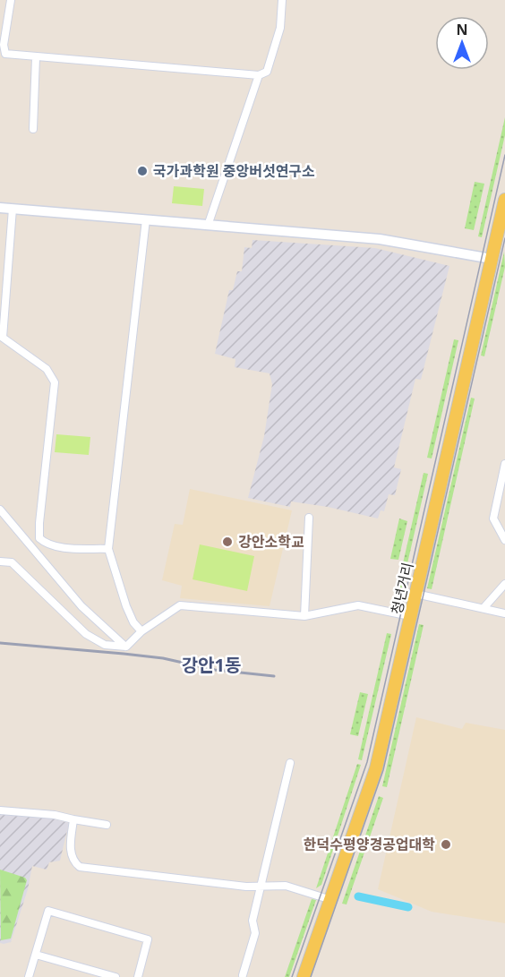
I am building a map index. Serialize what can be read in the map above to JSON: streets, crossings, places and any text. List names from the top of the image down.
{
  "streets": {
    "main road": ["청년거리"]
  },
  "districts": ["강안1동"],
  "places": ["국가과학원 중앙버섯연구소", "강안소학교", "한덕수평양경공업대학"],
  "north": "top"
}
